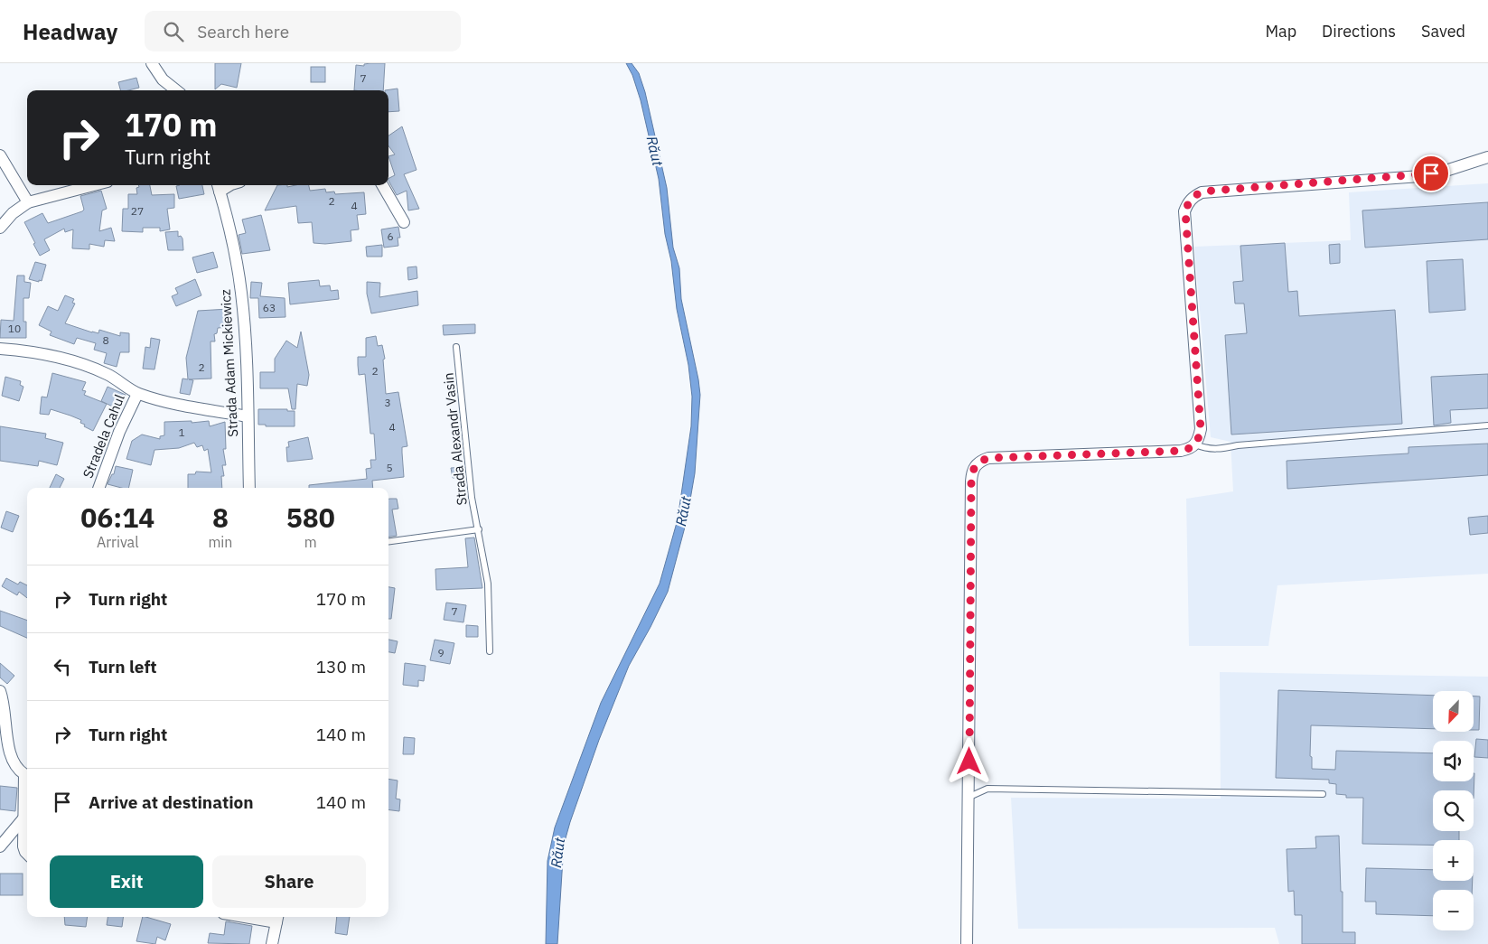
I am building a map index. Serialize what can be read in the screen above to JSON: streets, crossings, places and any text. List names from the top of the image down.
{
  "streets": {
    "street": ["Strada Adam Mickiewicz", "Stradela Cahul"],
    "lane": ["Strada Alexandr Vasin"]
  },
  "water": ["Răut"],
  "house_numbers": [
    "7",
    "2",
    "4",
    "27",
    "6",
    "63",
    "10",
    "8",
    "2",
    "2",
    "3",
    "4",
    "1",
    "5",
    "7",
    "9"
  ],
  "north": "bottom left",
  "page": {
    "header": "Headway",
    "search": "Search here",
    "nav": ["Map", "Directions", "Saved"],
    "turn": ["170 m", "Turn right"],
    "eta": [
      "06:14",
      "Arrival",
      "8",
      "min",
      "580",
      "m"
    ],
    "list": [
      {
        "name": "Turn right",
        "value": "170 m"
      },
      {
        "name": "Turn left",
        "value": "130 m"
      },
      {
        "name": "Turn right",
        "value": "140 m"
      },
      {
        "name": "Arrive at destination",
        "value": "140 m"
      }
    ],
    "map_buttons": ["+", "−"],
    "buttons": ["Exit", "Share"]
  }
}
